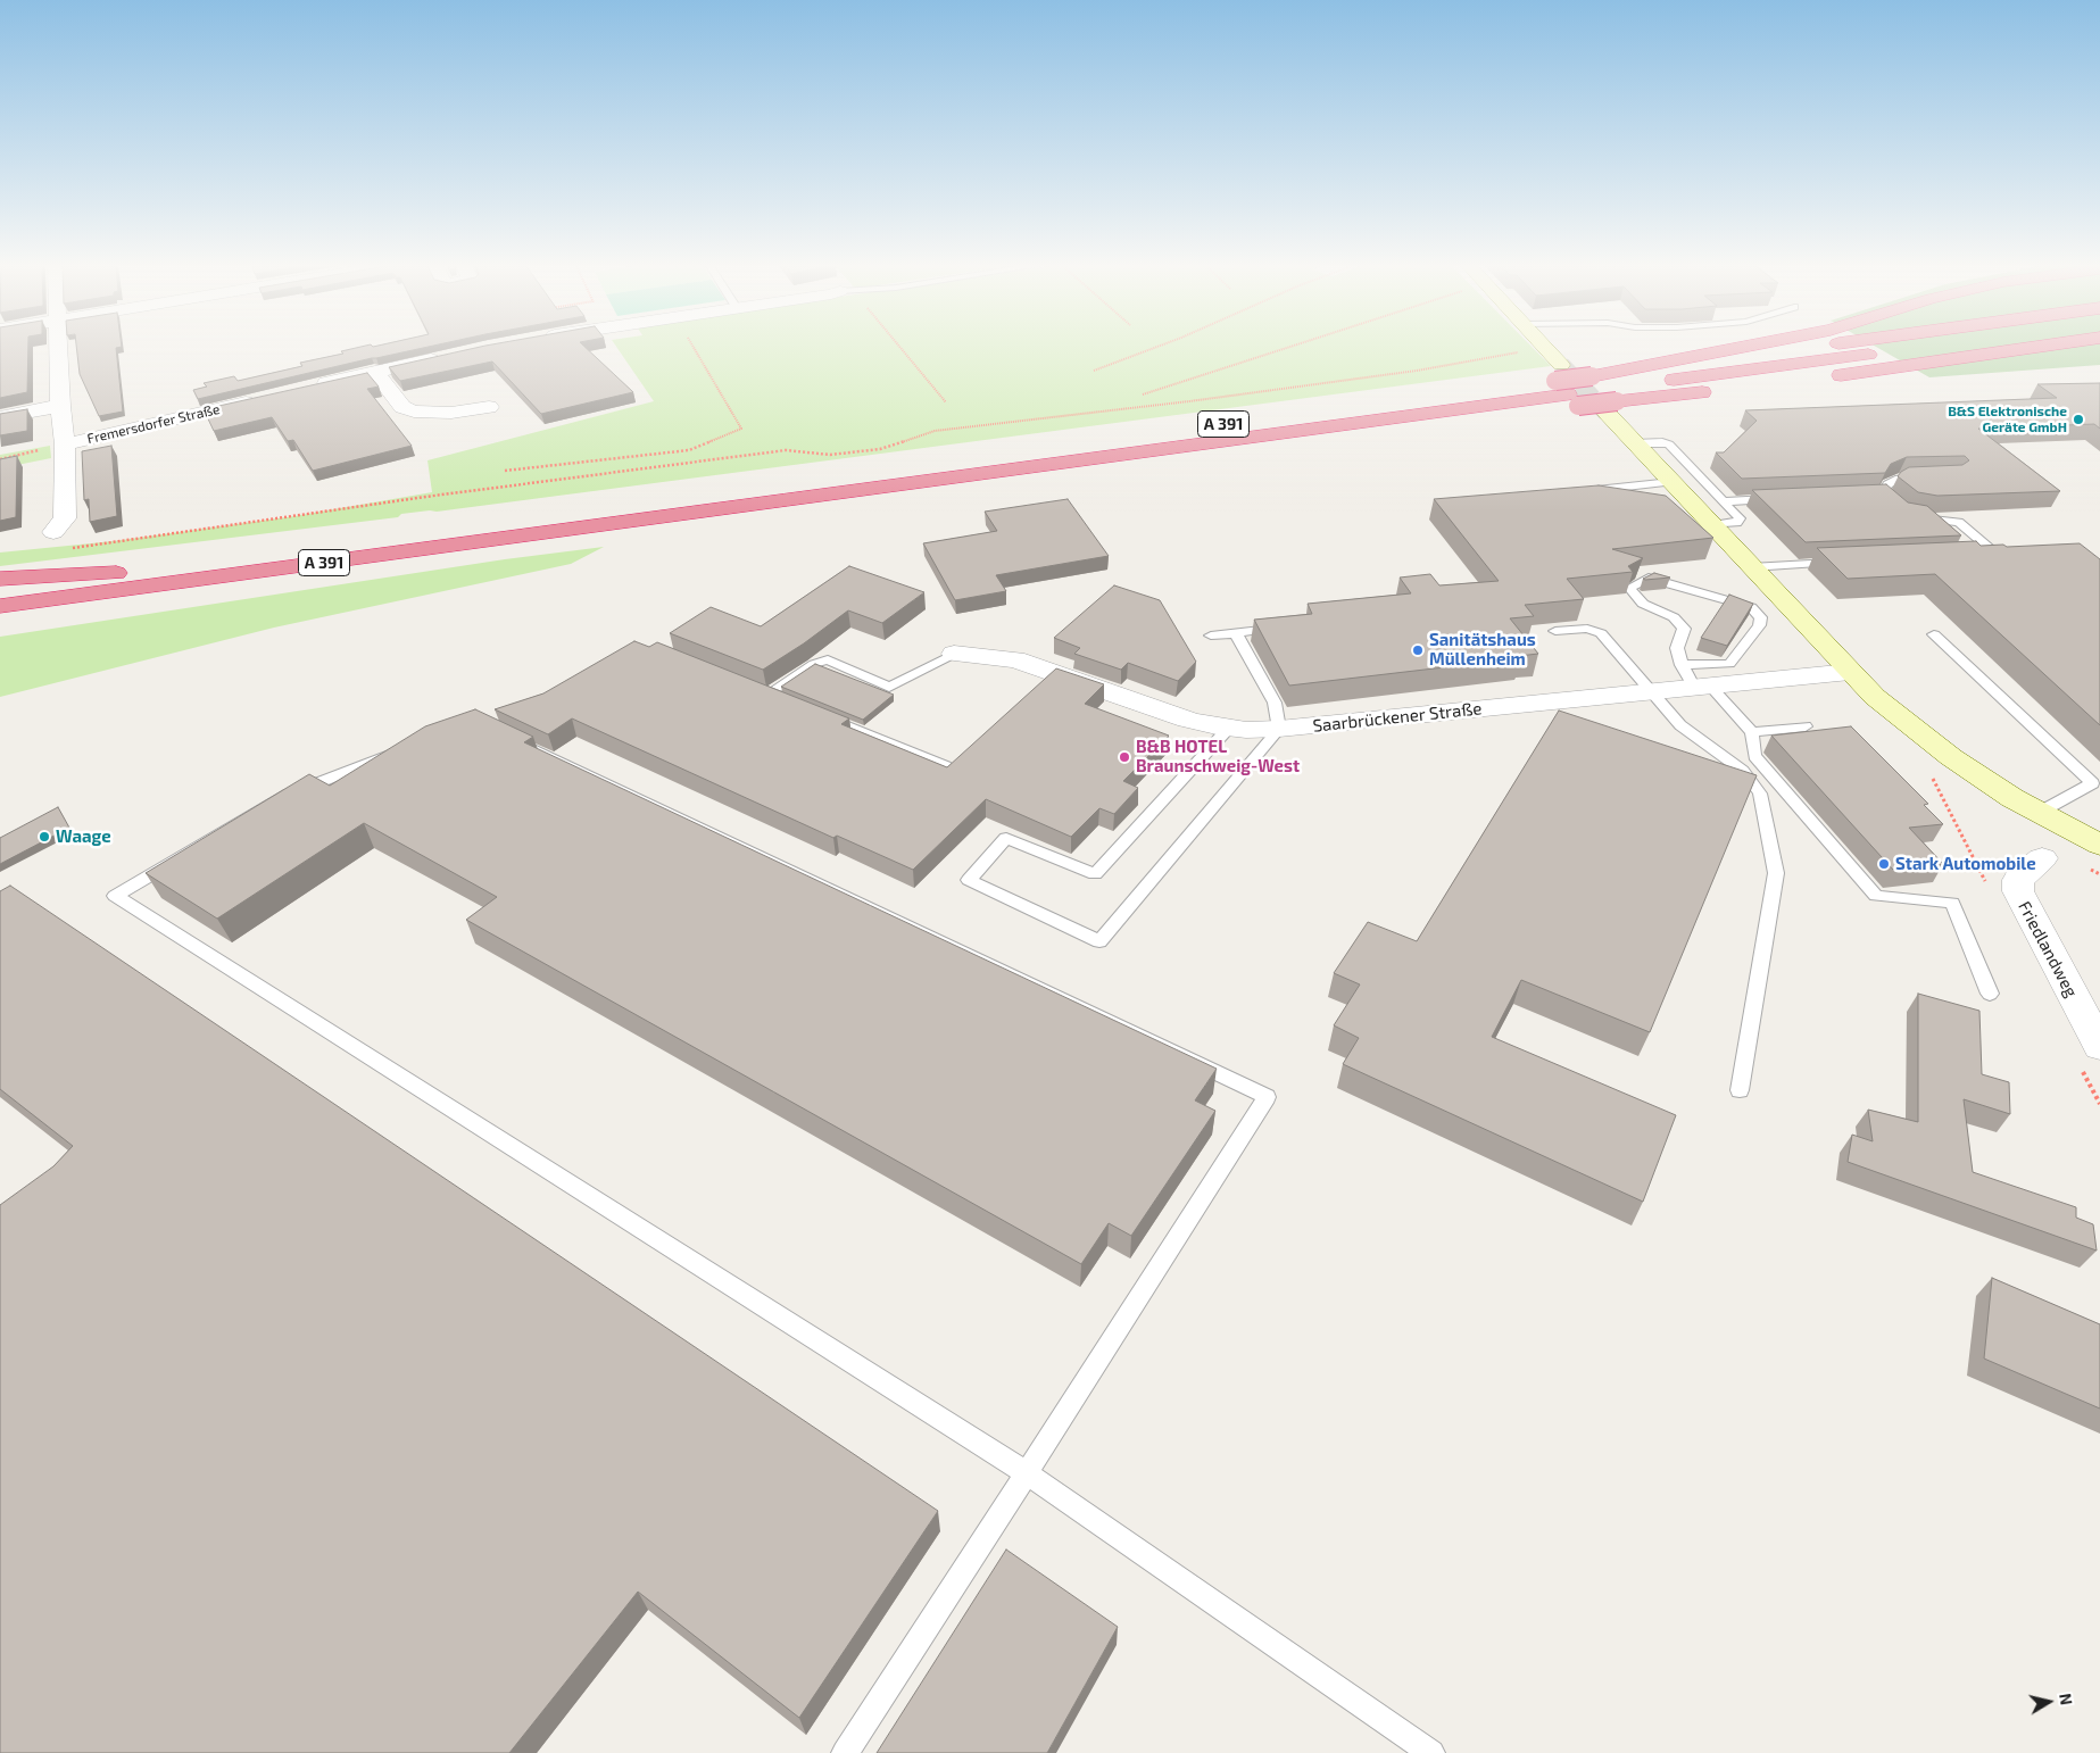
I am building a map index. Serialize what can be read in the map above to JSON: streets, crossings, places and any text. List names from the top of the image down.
{
  "streets": {
    "highway": ["A 391"],
    "street": ["Fremersdorfer Straße", "Saarbrückener Straße", "Friedlandweg"]
  },
  "places": [
    "B&S Elektronische Geräte GmbH",
    "Sanitätshaus Müllenheim",
    "B&B HOTEL Braunschweig-West",
    "Waage",
    "Stark Automobile"
  ],
  "north": "right"
}
